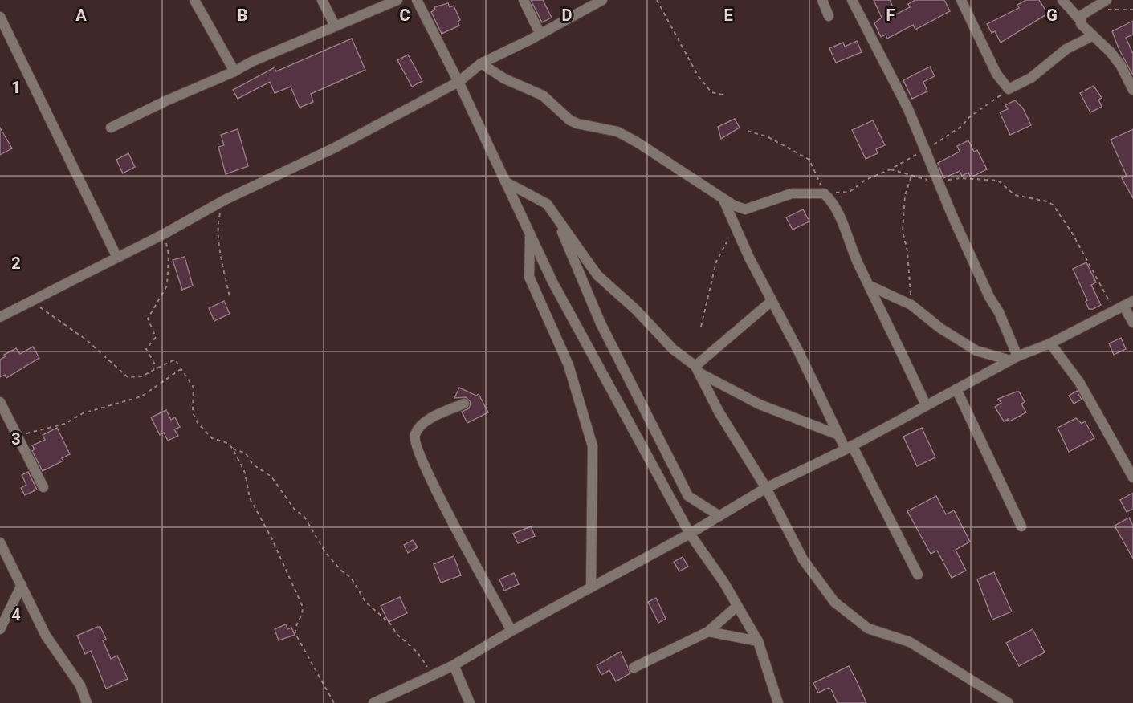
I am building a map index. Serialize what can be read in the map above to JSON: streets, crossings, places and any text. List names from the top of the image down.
{
  "grid": {
    "columns": [
      "A",
      "B",
      "C",
      "D",
      "E",
      "F",
      "G"
    ],
    "rows": [
      "1",
      "2",
      "3",
      "4"
    ]
  }
}
